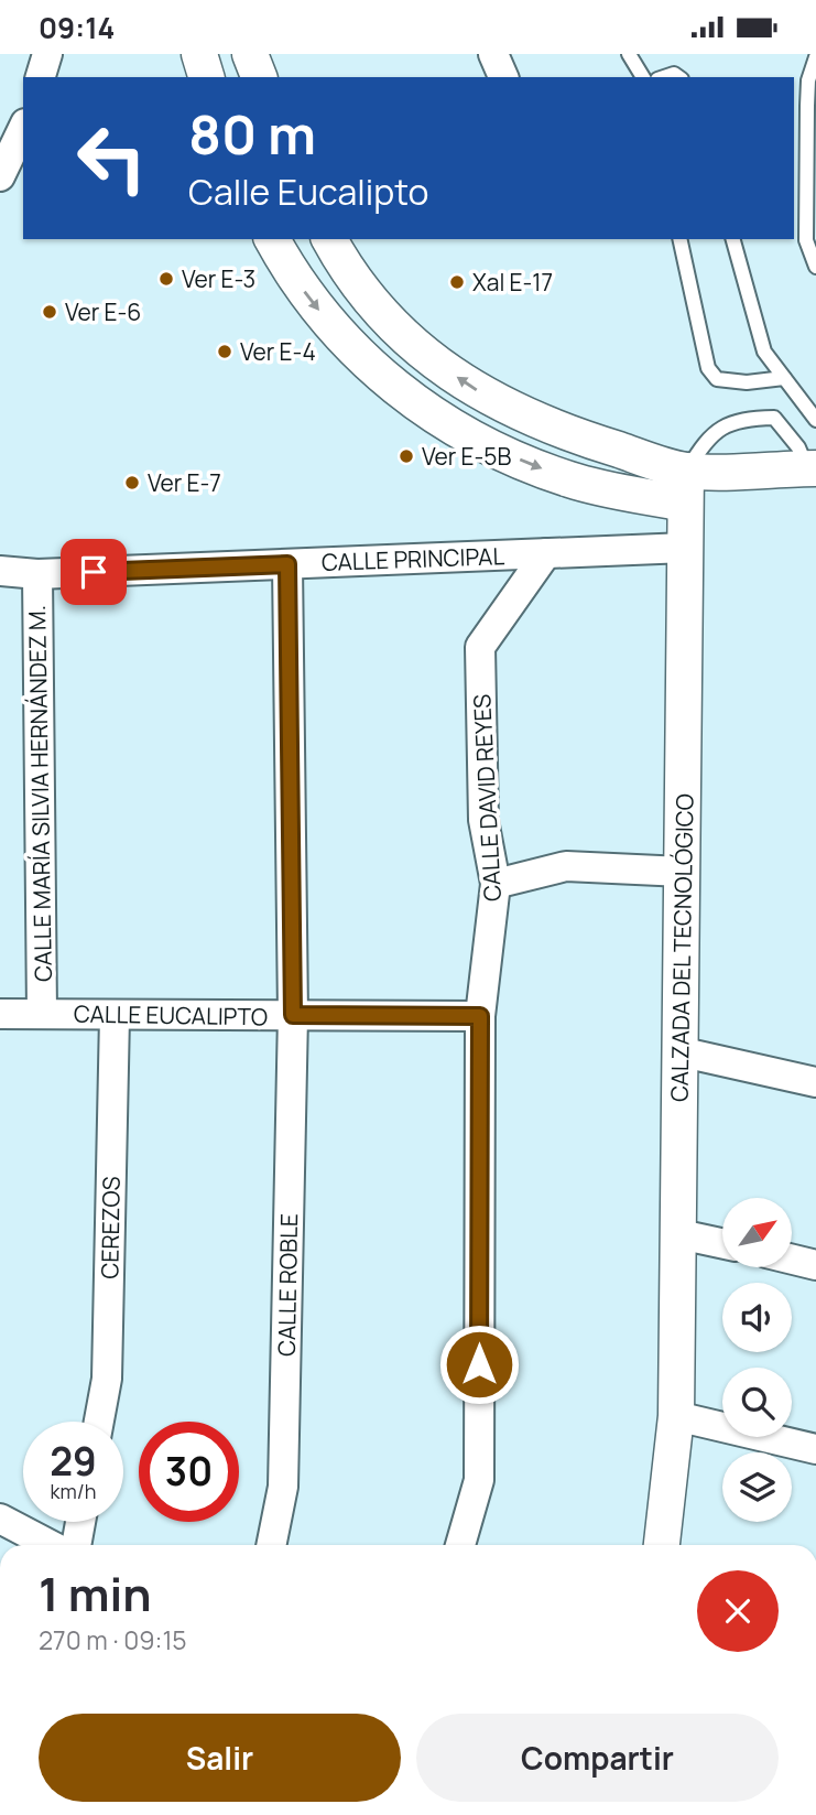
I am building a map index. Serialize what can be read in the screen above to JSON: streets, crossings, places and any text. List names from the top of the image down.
{
  "streets": {
    "street": [
      "CALLE PRINCIPAL",
      "CALLE MARÍA SILVIA HERNÁNDEZ M.",
      "CALLE DAVID REYES",
      "CALZADA DEL TECNOLÓGICO",
      "CALLE EUCALIPTO",
      "CEREZOS",
      "CALLE ROBLE"
    ]
  },
  "crossings": [
    ["CALLE PRINCIPAL", "CALLE MARÍA SILVIA HERNÁNDEZ M."],
    ["CALLE PRINCIPAL", "CALLE DAVID REYES"],
    ["CALLE PRINCIPAL", "CALZADA DEL TECNOLÓGICO"],
    ["CALLE PRINCIPAL", "CALLE ROBLE"],
    ["CALLE MARÍA SILVIA HERNÁNDEZ M.", "CALLE EUCALIPTO"],
    ["CALLE DAVID REYES", "CALLE EUCALIPTO"],
    ["CALLE EUCALIPTO", "CEREZOS"],
    ["CALLE EUCALIPTO", "CALLE ROBLE"]
  ],
  "places": [
    "Ver E-3",
    "Xal E-17",
    "Ver E-6",
    "Ver E-4",
    "Ver E-5B",
    "Ver E-7"
  ],
  "north": "top right",
  "page": {
    "status": "09:14",
    "turn": ["80 m", "Calle Eucalipto"],
    "speed": "29 km/h",
    "limit": "30",
    "heading": ["1 min", "270 m · 09:15"],
    "buttons": ["Salir", "Compartir"]
  }
}
